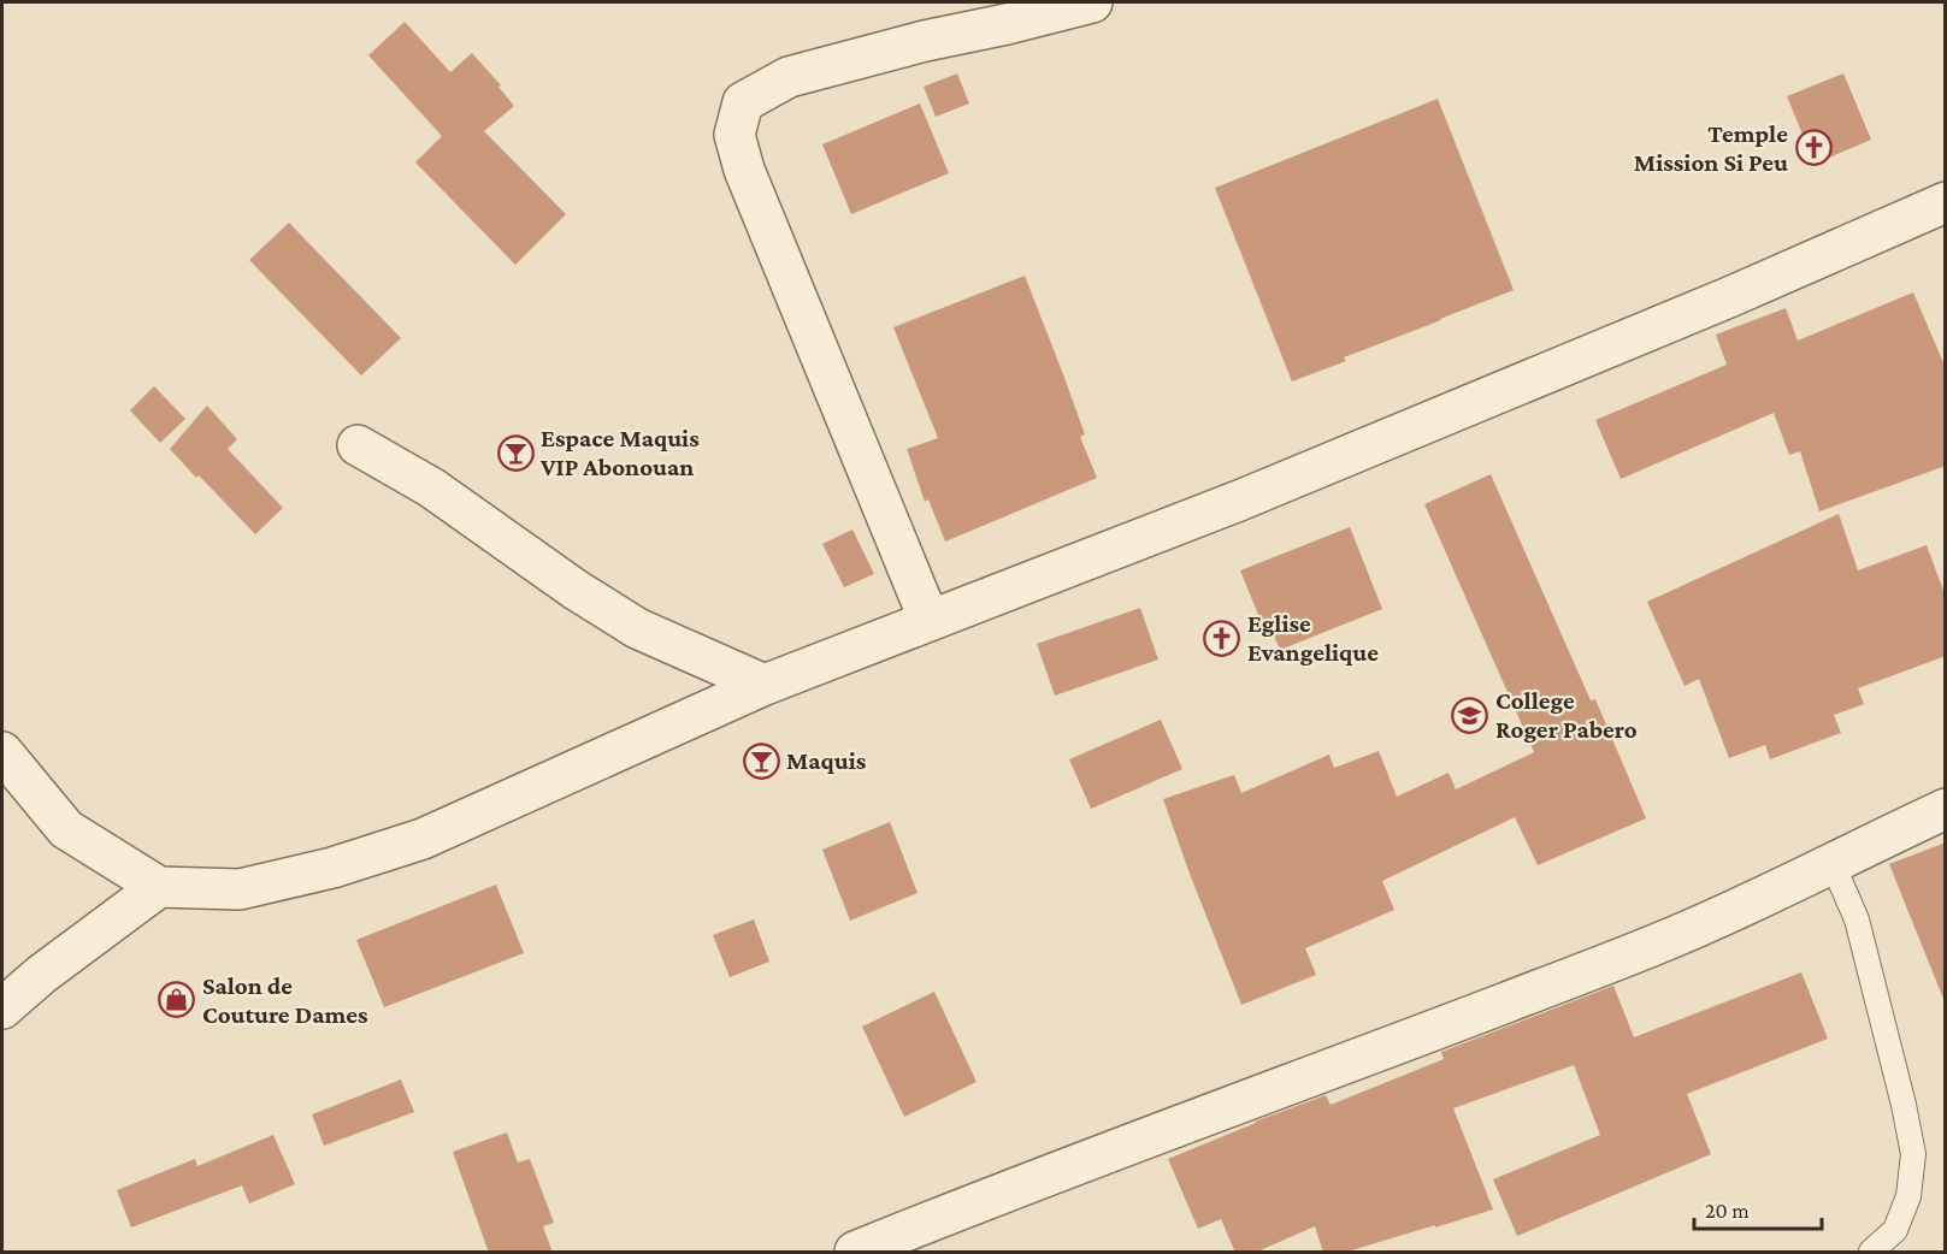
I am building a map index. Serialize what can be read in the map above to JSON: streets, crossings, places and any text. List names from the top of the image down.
{
  "places": {
    "church": ["Temple Mission Si Peu", "Eglise Evangelique"],
    "bar": ["Espace Maquis VIP Abonouan", "Maquis"],
    "school or university": ["College Roger Pabero"],
    "shop": ["Salon de Couture Dames"]
  },
  "scale_bar": "20 m"
}
